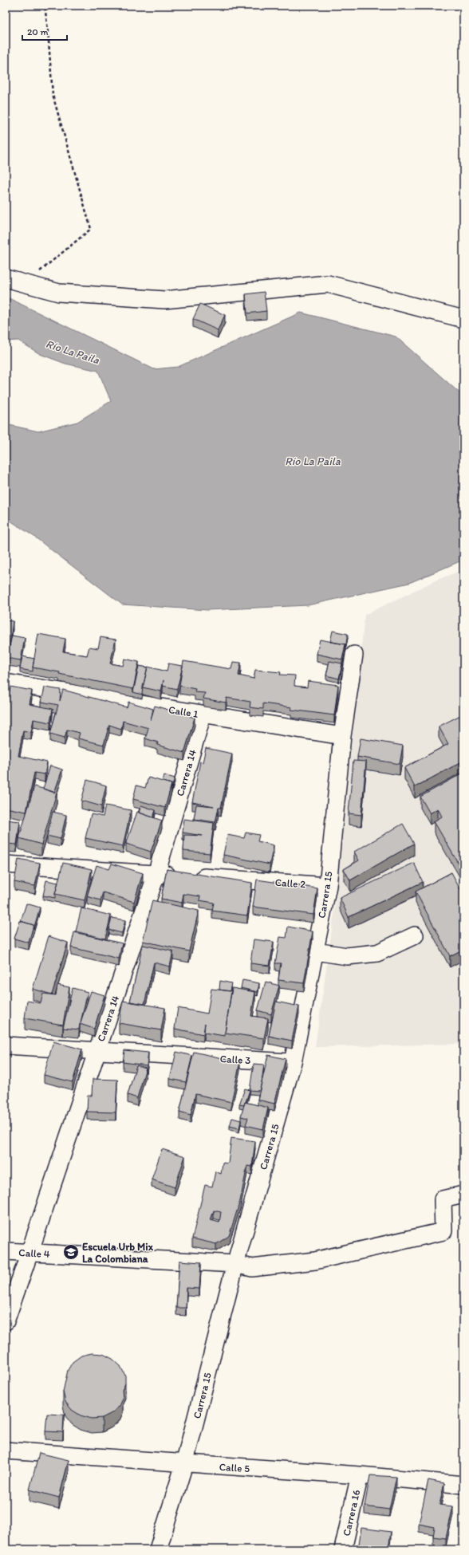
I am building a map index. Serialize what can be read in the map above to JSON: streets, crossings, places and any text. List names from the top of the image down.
{
  "streets": {
    "street": [
      "Calle 1",
      "Carrera 14",
      "Calle 2",
      "Carrera 15",
      "Calle 3",
      "Calle 4",
      "Calle 5",
      "Carrera 16"
    ]
  },
  "crossings": [
    ["Calle 1", "Carrera 14"],
    ["Calle 1", "Carrera 15"],
    ["Carrera 14", "Calle 2"],
    ["Carrera 14", "Calle 3"],
    ["Carrera 14", "Calle 4"],
    ["Calle 2", "Carrera 15"],
    ["Carrera 15", "Calle 3"],
    ["Carrera 15", "Calle 4"],
    ["Carrera 15", "Calle 5"],
    ["Calle 5", "Carrera 16"]
  ],
  "water": ["Río La Paila"],
  "places": {
    "school or university": ["Escuela Urb Mix La Colombiana"]
  },
  "scale_bar": "20 m"
}
